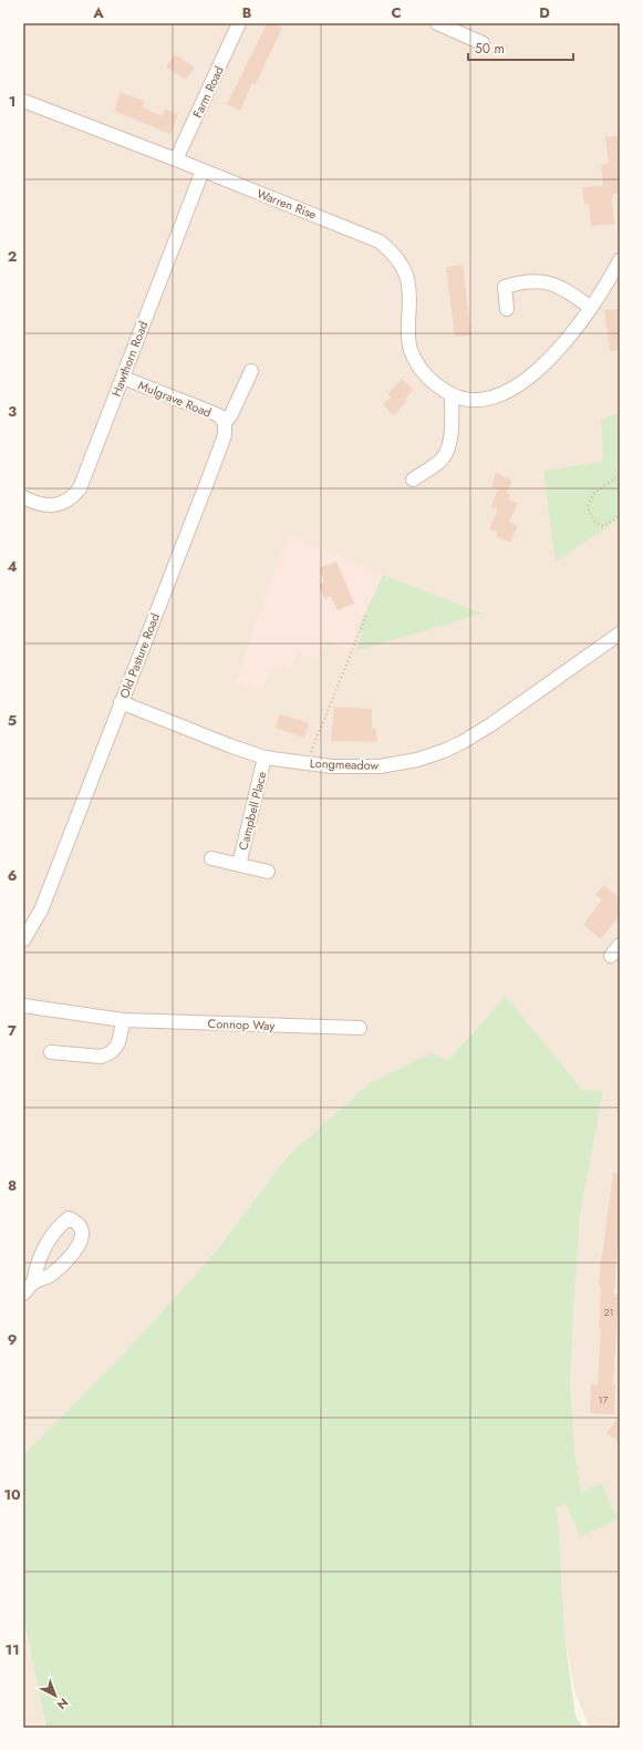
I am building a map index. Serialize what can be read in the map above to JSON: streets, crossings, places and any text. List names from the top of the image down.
{
  "streets": {
    "street": [
      "Farm Road",
      "Warren Rise",
      "Hawthorn Road",
      "Mulgrave Road",
      "Old Pasture Road",
      "Longmeadow",
      "Campbell Place",
      "Connop Way"
    ]
  },
  "crossings": [
    ["Farm Road", "Warren Rise"],
    ["Warren Rise", "Hawthorn Road"],
    ["Hawthorn Road", "Mulgrave Road"],
    ["Mulgrave Road", "Old Pasture Road"],
    ["Old Pasture Road", "Longmeadow"],
    ["Longmeadow", "Campbell Place"]
  ],
  "house_numbers": ["21", "17"],
  "scale_bar": "50 m",
  "north": "bottom right",
  "grid": {
    "columns": [
      "A",
      "B",
      "C",
      "D"
    ],
    "rows": [
      "1",
      "2",
      "3",
      "4",
      "5",
      "6",
      "7",
      "8",
      "9",
      "10",
      "11"
    ]
  }
}
